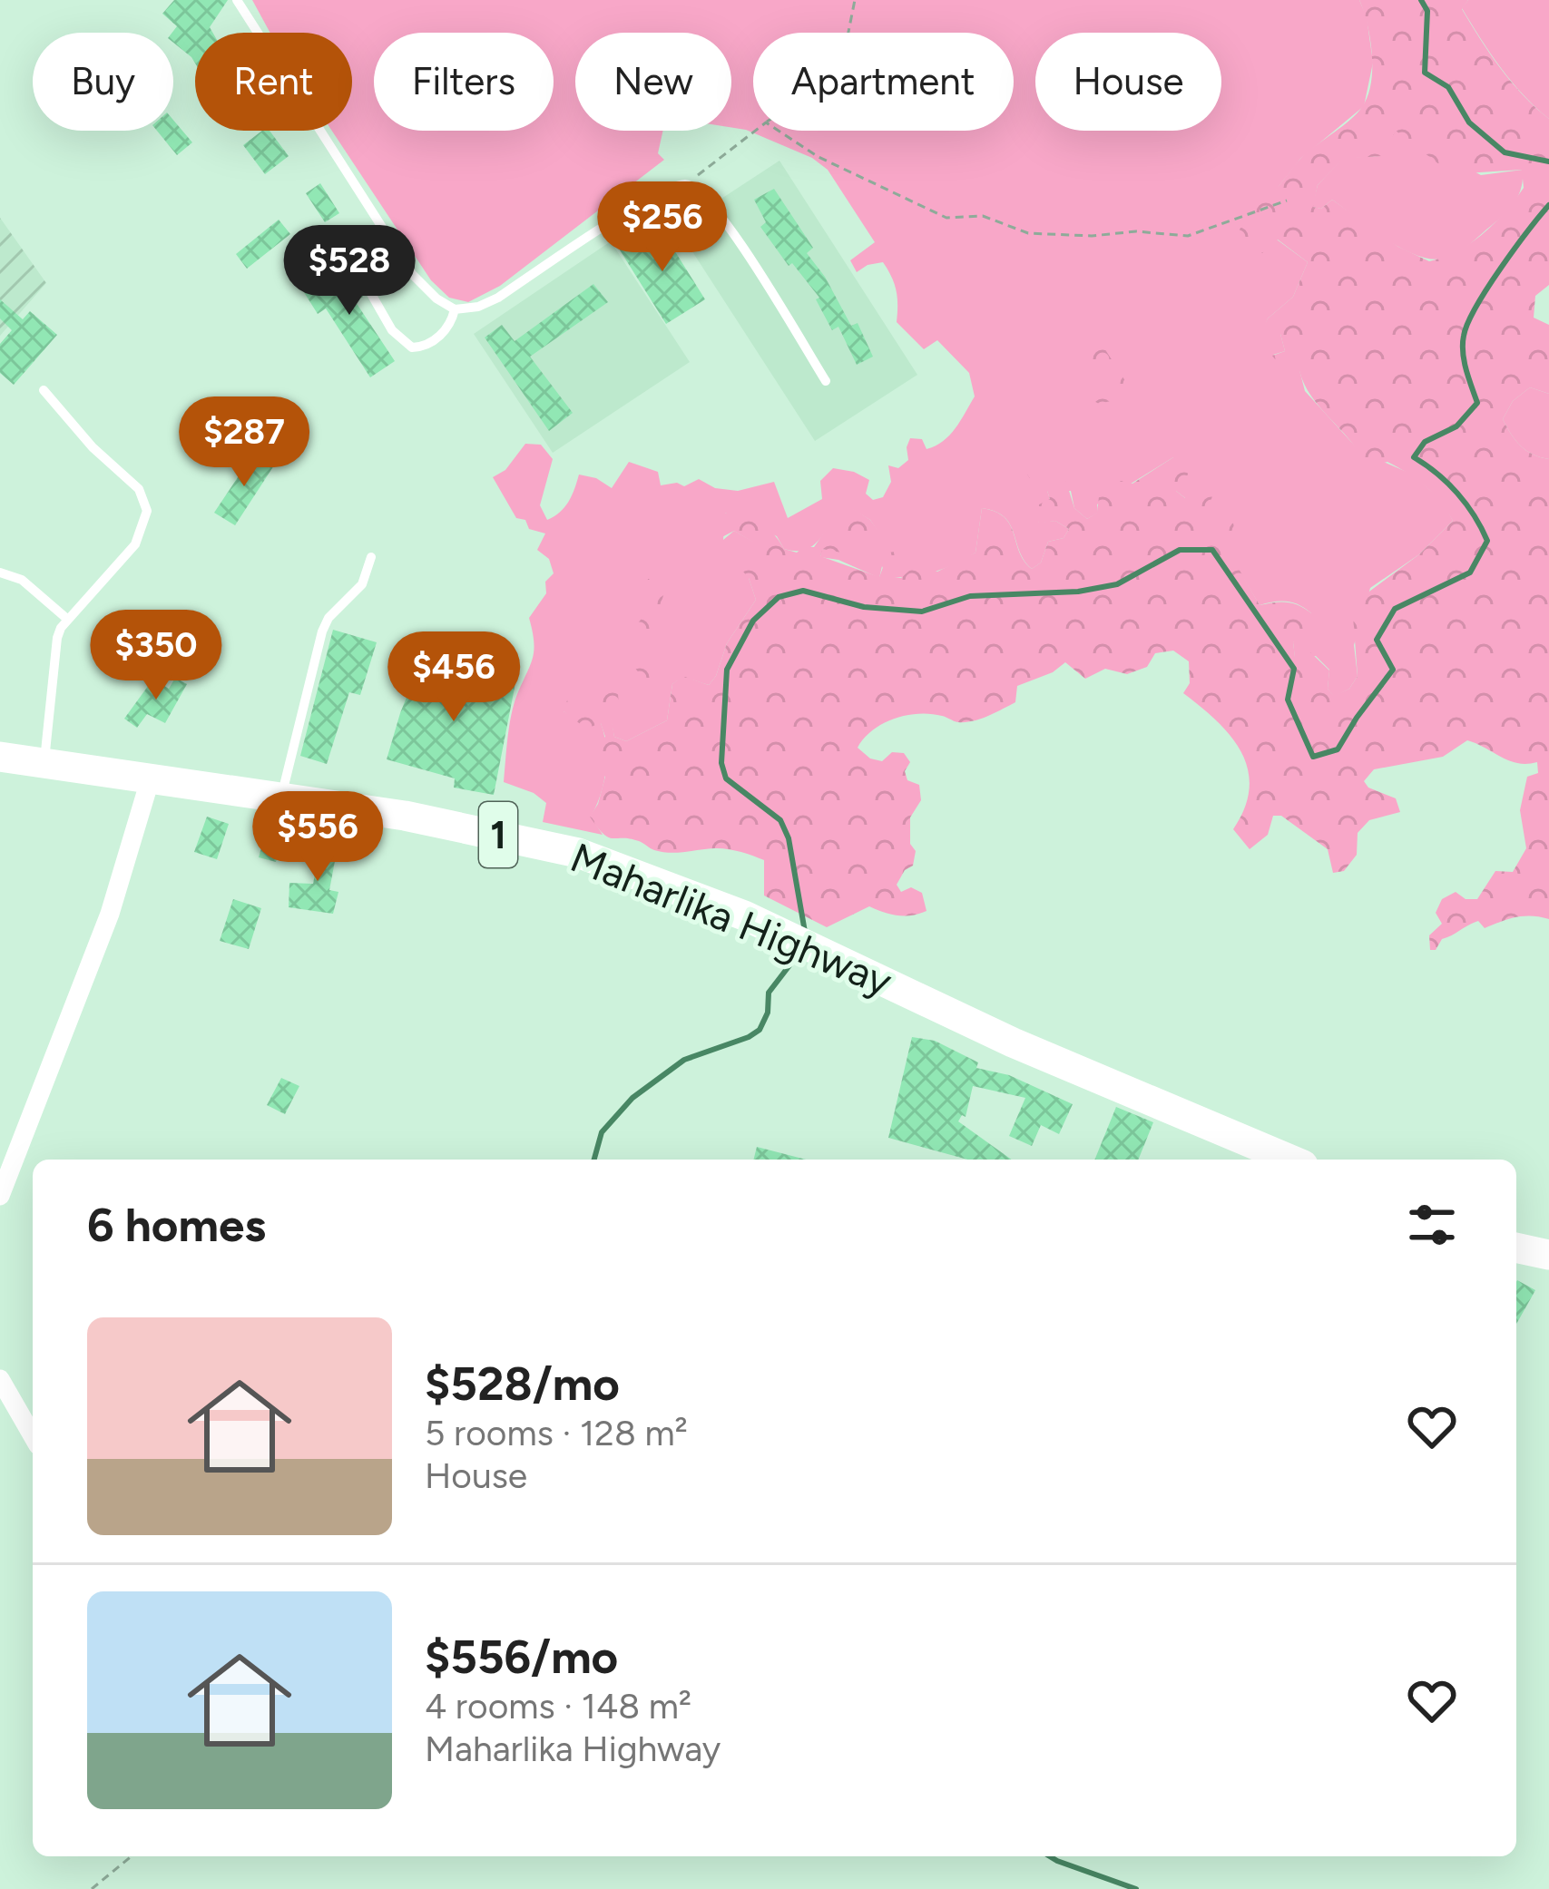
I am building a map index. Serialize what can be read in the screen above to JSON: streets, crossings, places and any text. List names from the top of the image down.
{
  "streets": {
    "main road": ["1", "Maharlika Highway"]
  },
  "page": {
    "chip": [
      "Buy",
      "Rent",
      "Filters",
      "New",
      "Apartment",
      "House"
    ],
    "price": [
      "$256",
      "$528",
      "$287",
      "$350",
      "$456",
      "$556"
    ],
    "heading": "6 homes",
    "list": [
      {
        "name": "$528/mo",
        "note": "5 rooms · 128 m² · House"
      },
      {
        "name": "$556/mo",
        "note": "4 rooms · 148 m² · Maharlika Highway"
      }
    ]
  }
}
